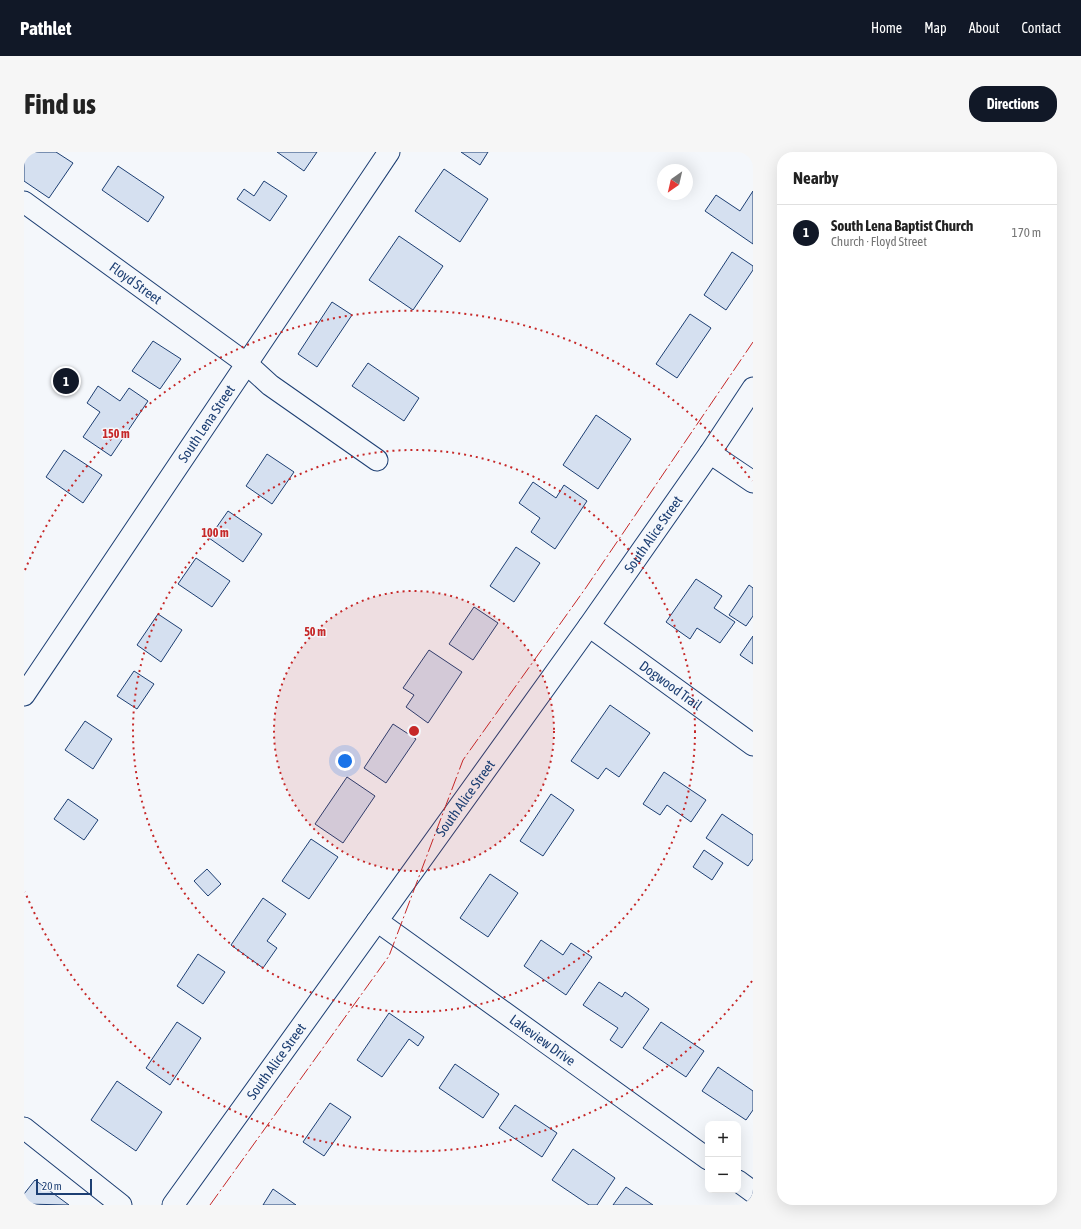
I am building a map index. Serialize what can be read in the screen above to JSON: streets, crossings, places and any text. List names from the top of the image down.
{
  "streets": {
    "street": [
      "Floyd Street",
      "South Lena Street",
      "South Alice Street",
      "Dogwood Trail",
      "Lakeview Drive"
    ]
  },
  "crossings": [
    ["Floyd Street", "South Lena Street"],
    ["South Alice Street", "Dogwood Trail"],
    ["South Alice Street", "Lakeview Drive"]
  ],
  "scale_bar": "20 m",
  "north": "bottom left",
  "page": {
    "header": "Pathlet",
    "nav": [
      "Home",
      "Map",
      "About",
      "Contact"
    ],
    "buttons": "Directions",
    "title": "Find us",
    "heading": "Nearby",
    "list": [
      {
        "mark": "1",
        "name": "South Lena Baptist Church",
        "note": "Church · Floyd Street",
        "value": "170 m"
      }
    ],
    "pins": "1",
    "map_buttons": ["+", "−"],
    "scale": "20 m"
  },
  "rings": ["150 m", "100 m", "50 m"]
}
